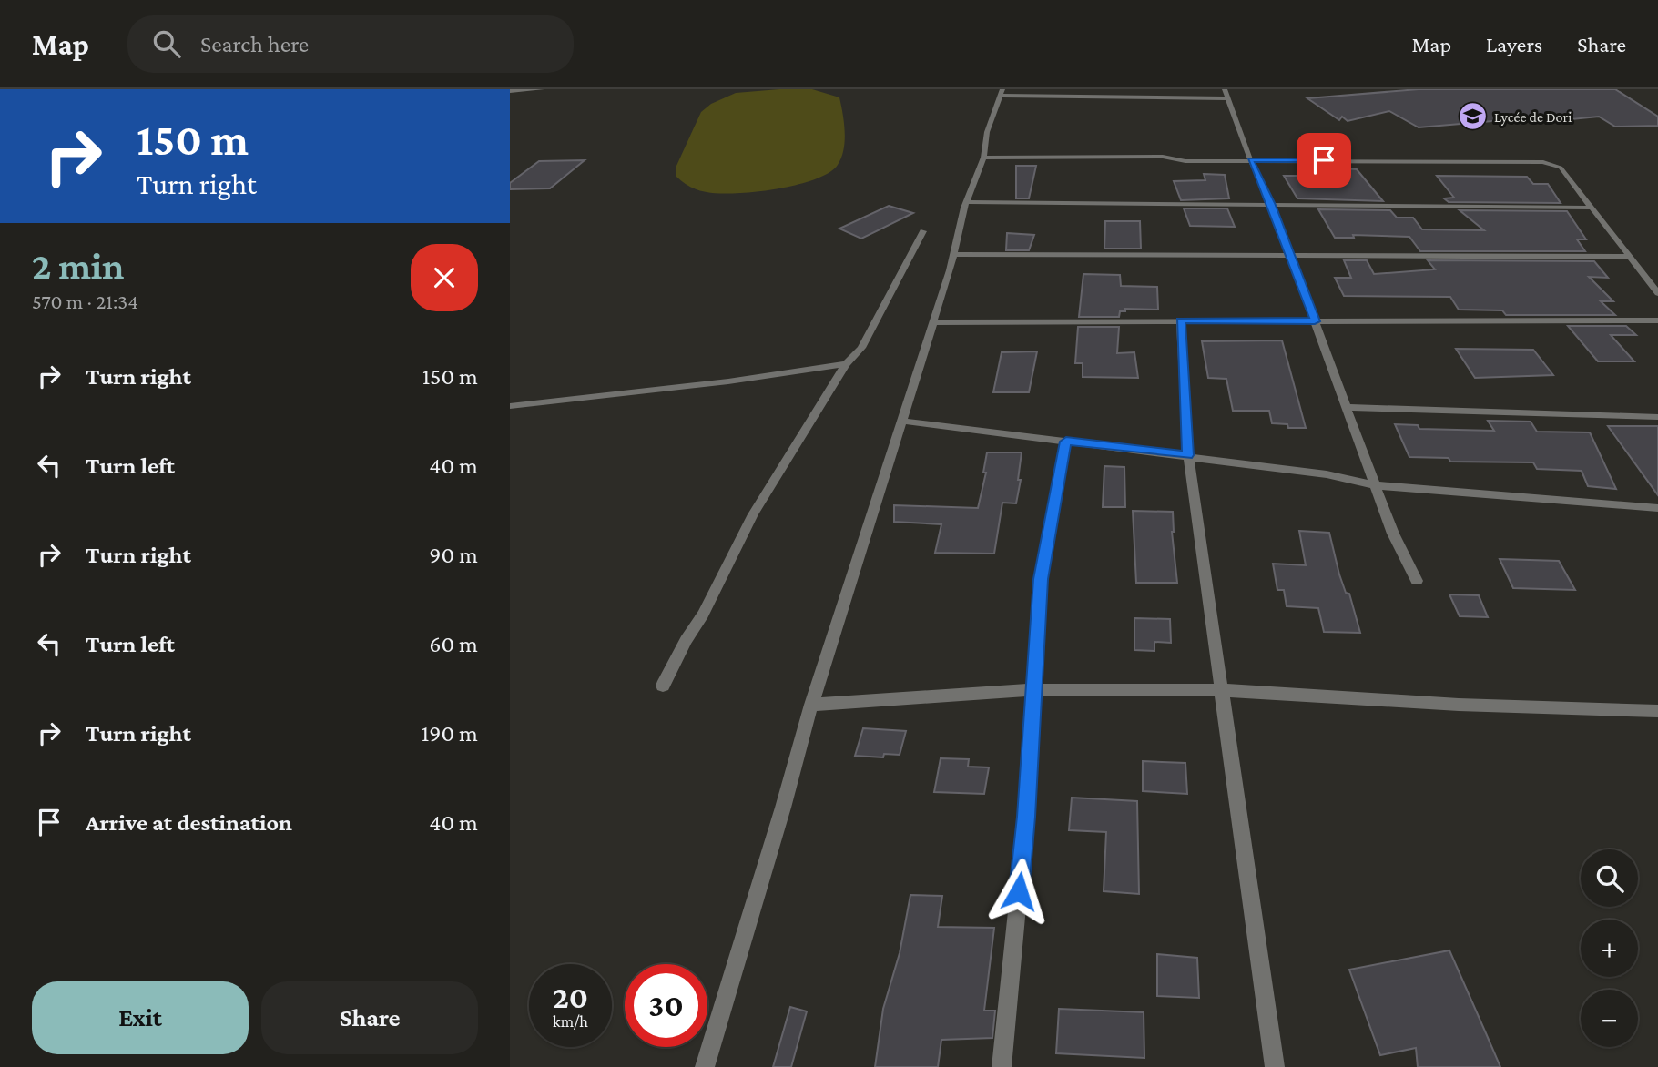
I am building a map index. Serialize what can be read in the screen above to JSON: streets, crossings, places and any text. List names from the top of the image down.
{
  "places": {
    "school or university": ["Lycée de Dori"]
  },
  "page": {
    "header": "Map",
    "search": "Search here",
    "nav": ["Map", "Layers", "Share"],
    "turn": ["150 m", "Turn right"],
    "heading": ["2 min", "570 m · 21:34"],
    "list": [
      {
        "name": "Turn right",
        "value": "150 m"
      },
      {
        "name": "Turn left",
        "value": "40 m"
      },
      {
        "name": "Turn right",
        "value": "90 m"
      },
      {
        "name": "Turn left",
        "value": "60 m"
      },
      {
        "name": "Turn right",
        "value": "190 m"
      },
      {
        "name": "Arrive at destination",
        "value": "40 m"
      }
    ],
    "map_buttons": ["+", "−"],
    "speed": "20 km/h",
    "limit": "30",
    "buttons": ["Exit", "Share"]
  }
}
